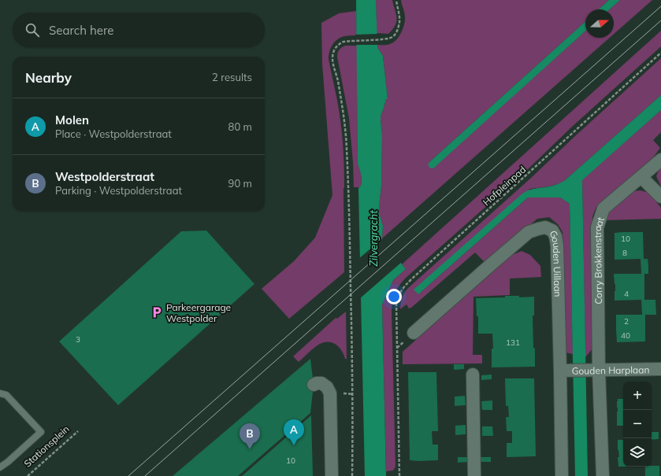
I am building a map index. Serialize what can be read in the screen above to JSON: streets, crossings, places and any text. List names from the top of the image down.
{
  "streets": {
    "street": ["Corry Brokkenstraat", "Gouden Uillaan", "Gouden Harplaan"],
    "lane": ["Stationsplein"],
    "path": ["Hofpleinpad"]
  },
  "crossings": [
    ["Corry Brokkenstraat", "Gouden Harplaan"],
    ["Gouden Uillaan", "Gouden Harplaan"]
  ],
  "water": ["Zilvergracht"],
  "places": {
    "parking": ["Parkeergarage Westpolder"]
  },
  "house_numbers": [
    "10",
    "8",
    "4",
    "2",
    "40",
    "3",
    "131",
    "10"
  ],
  "north": "right",
  "page": {
    "search": "Search here",
    "heading": ["Nearby", "2 results"],
    "list": [
      {
        "mark": "A",
        "name": "Molen",
        "note": "Place · Westpolderstraat",
        "value": "80 m"
      },
      {
        "mark": "B",
        "name": "Westpolderstraat",
        "note": "Parking · Westpolderstraat",
        "value": "90 m"
      }
    ],
    "map_buttons": ["+", "−"],
    "pins": ["A", "B"]
  }
}
